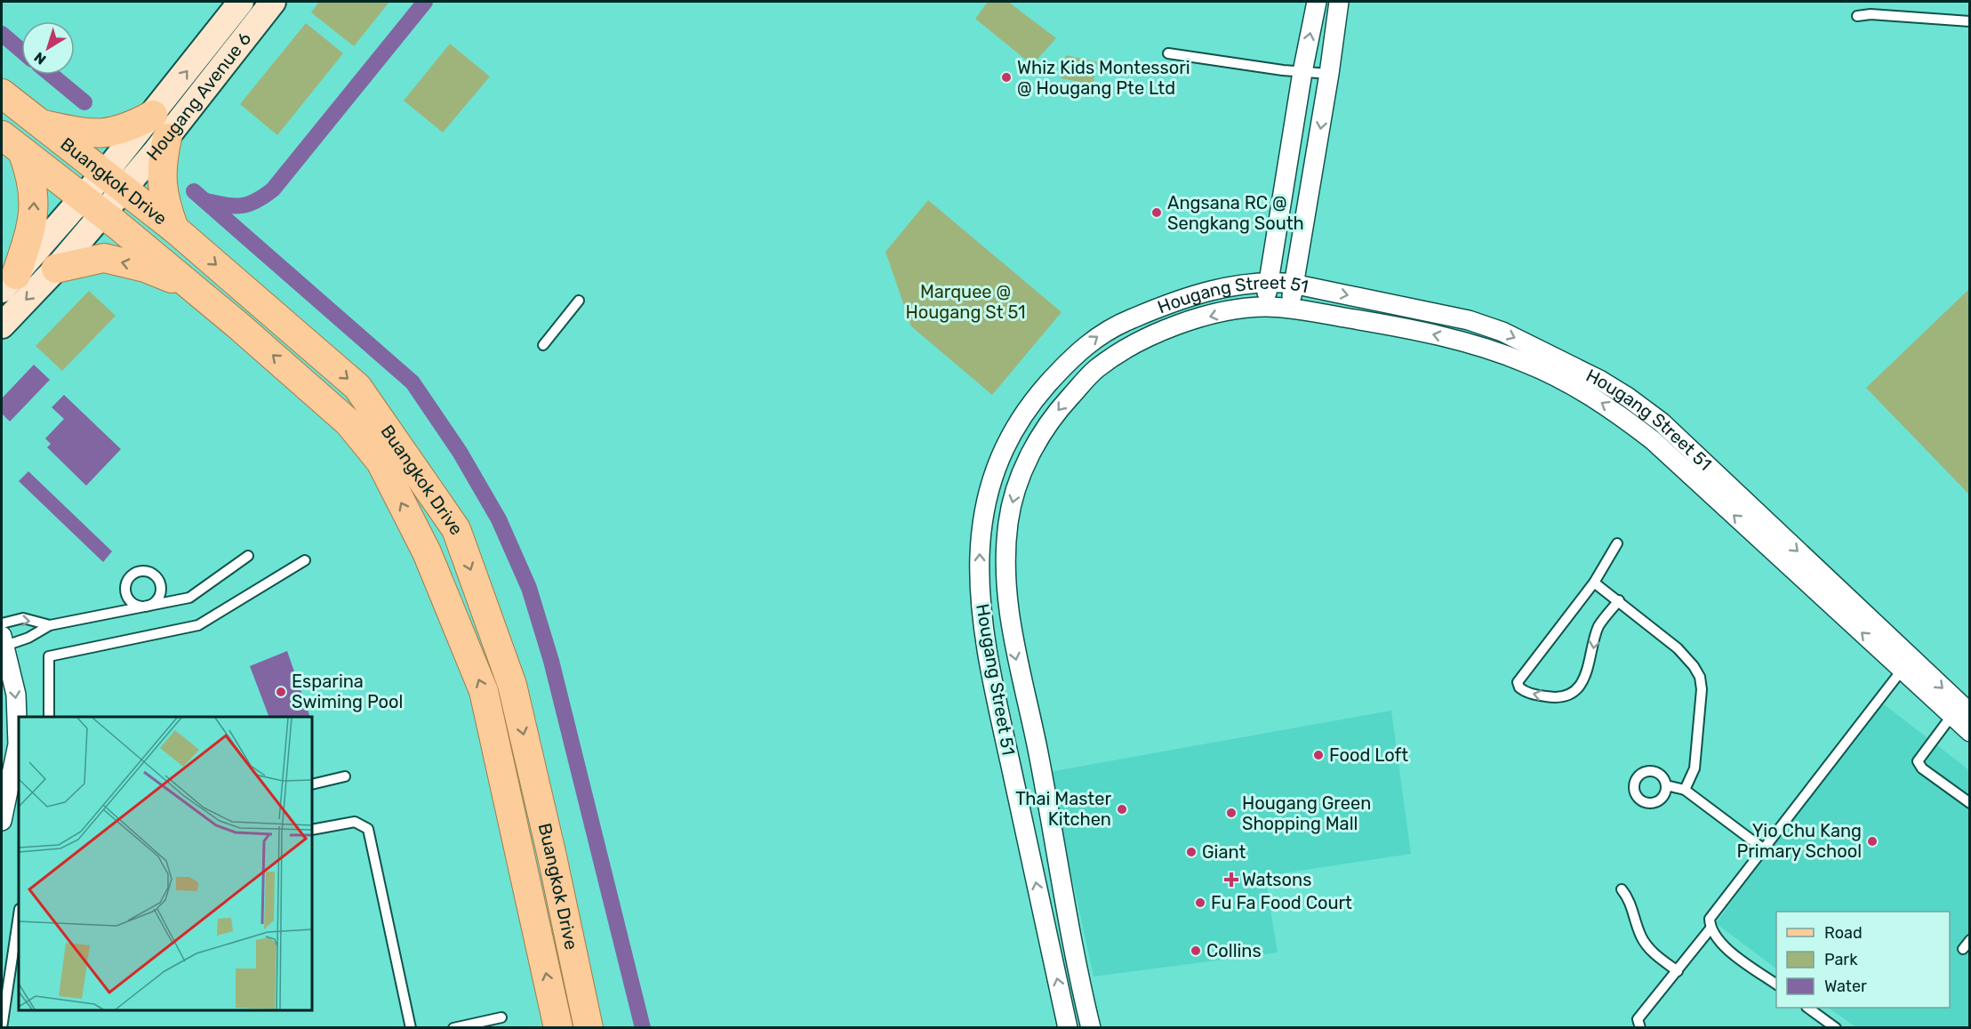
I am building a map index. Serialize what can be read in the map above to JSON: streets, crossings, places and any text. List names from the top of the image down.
{
  "streets": {
    "main road": ["Buangkok Drive"],
    "street": ["Hougang Avenue 6", "Hougang Street 51"]
  },
  "crossings": [
    ["Hougang Avenue 6", "Buangkok Drive"]
  ],
  "parks": ["Marquee @ Hougang St 51"],
  "places": {
    "other": [
      "Whiz Kids Montessori @ Hougang Pte Ltd",
      "Angsana RC @ Sengkang South",
      "Esparina Swiming Pool",
      "Food Loft",
      "Thai Master Kitchen",
      "Hougang Green Shopping Mall",
      "Yio Chu Kang Primary School",
      "Giant",
      "Fu Fa Food Court",
      "Collins"
    ],
    "health": ["Watsons"]
  },
  "legend": ["Road", "Park", "Water"],
  "north": "bottom left"
}
